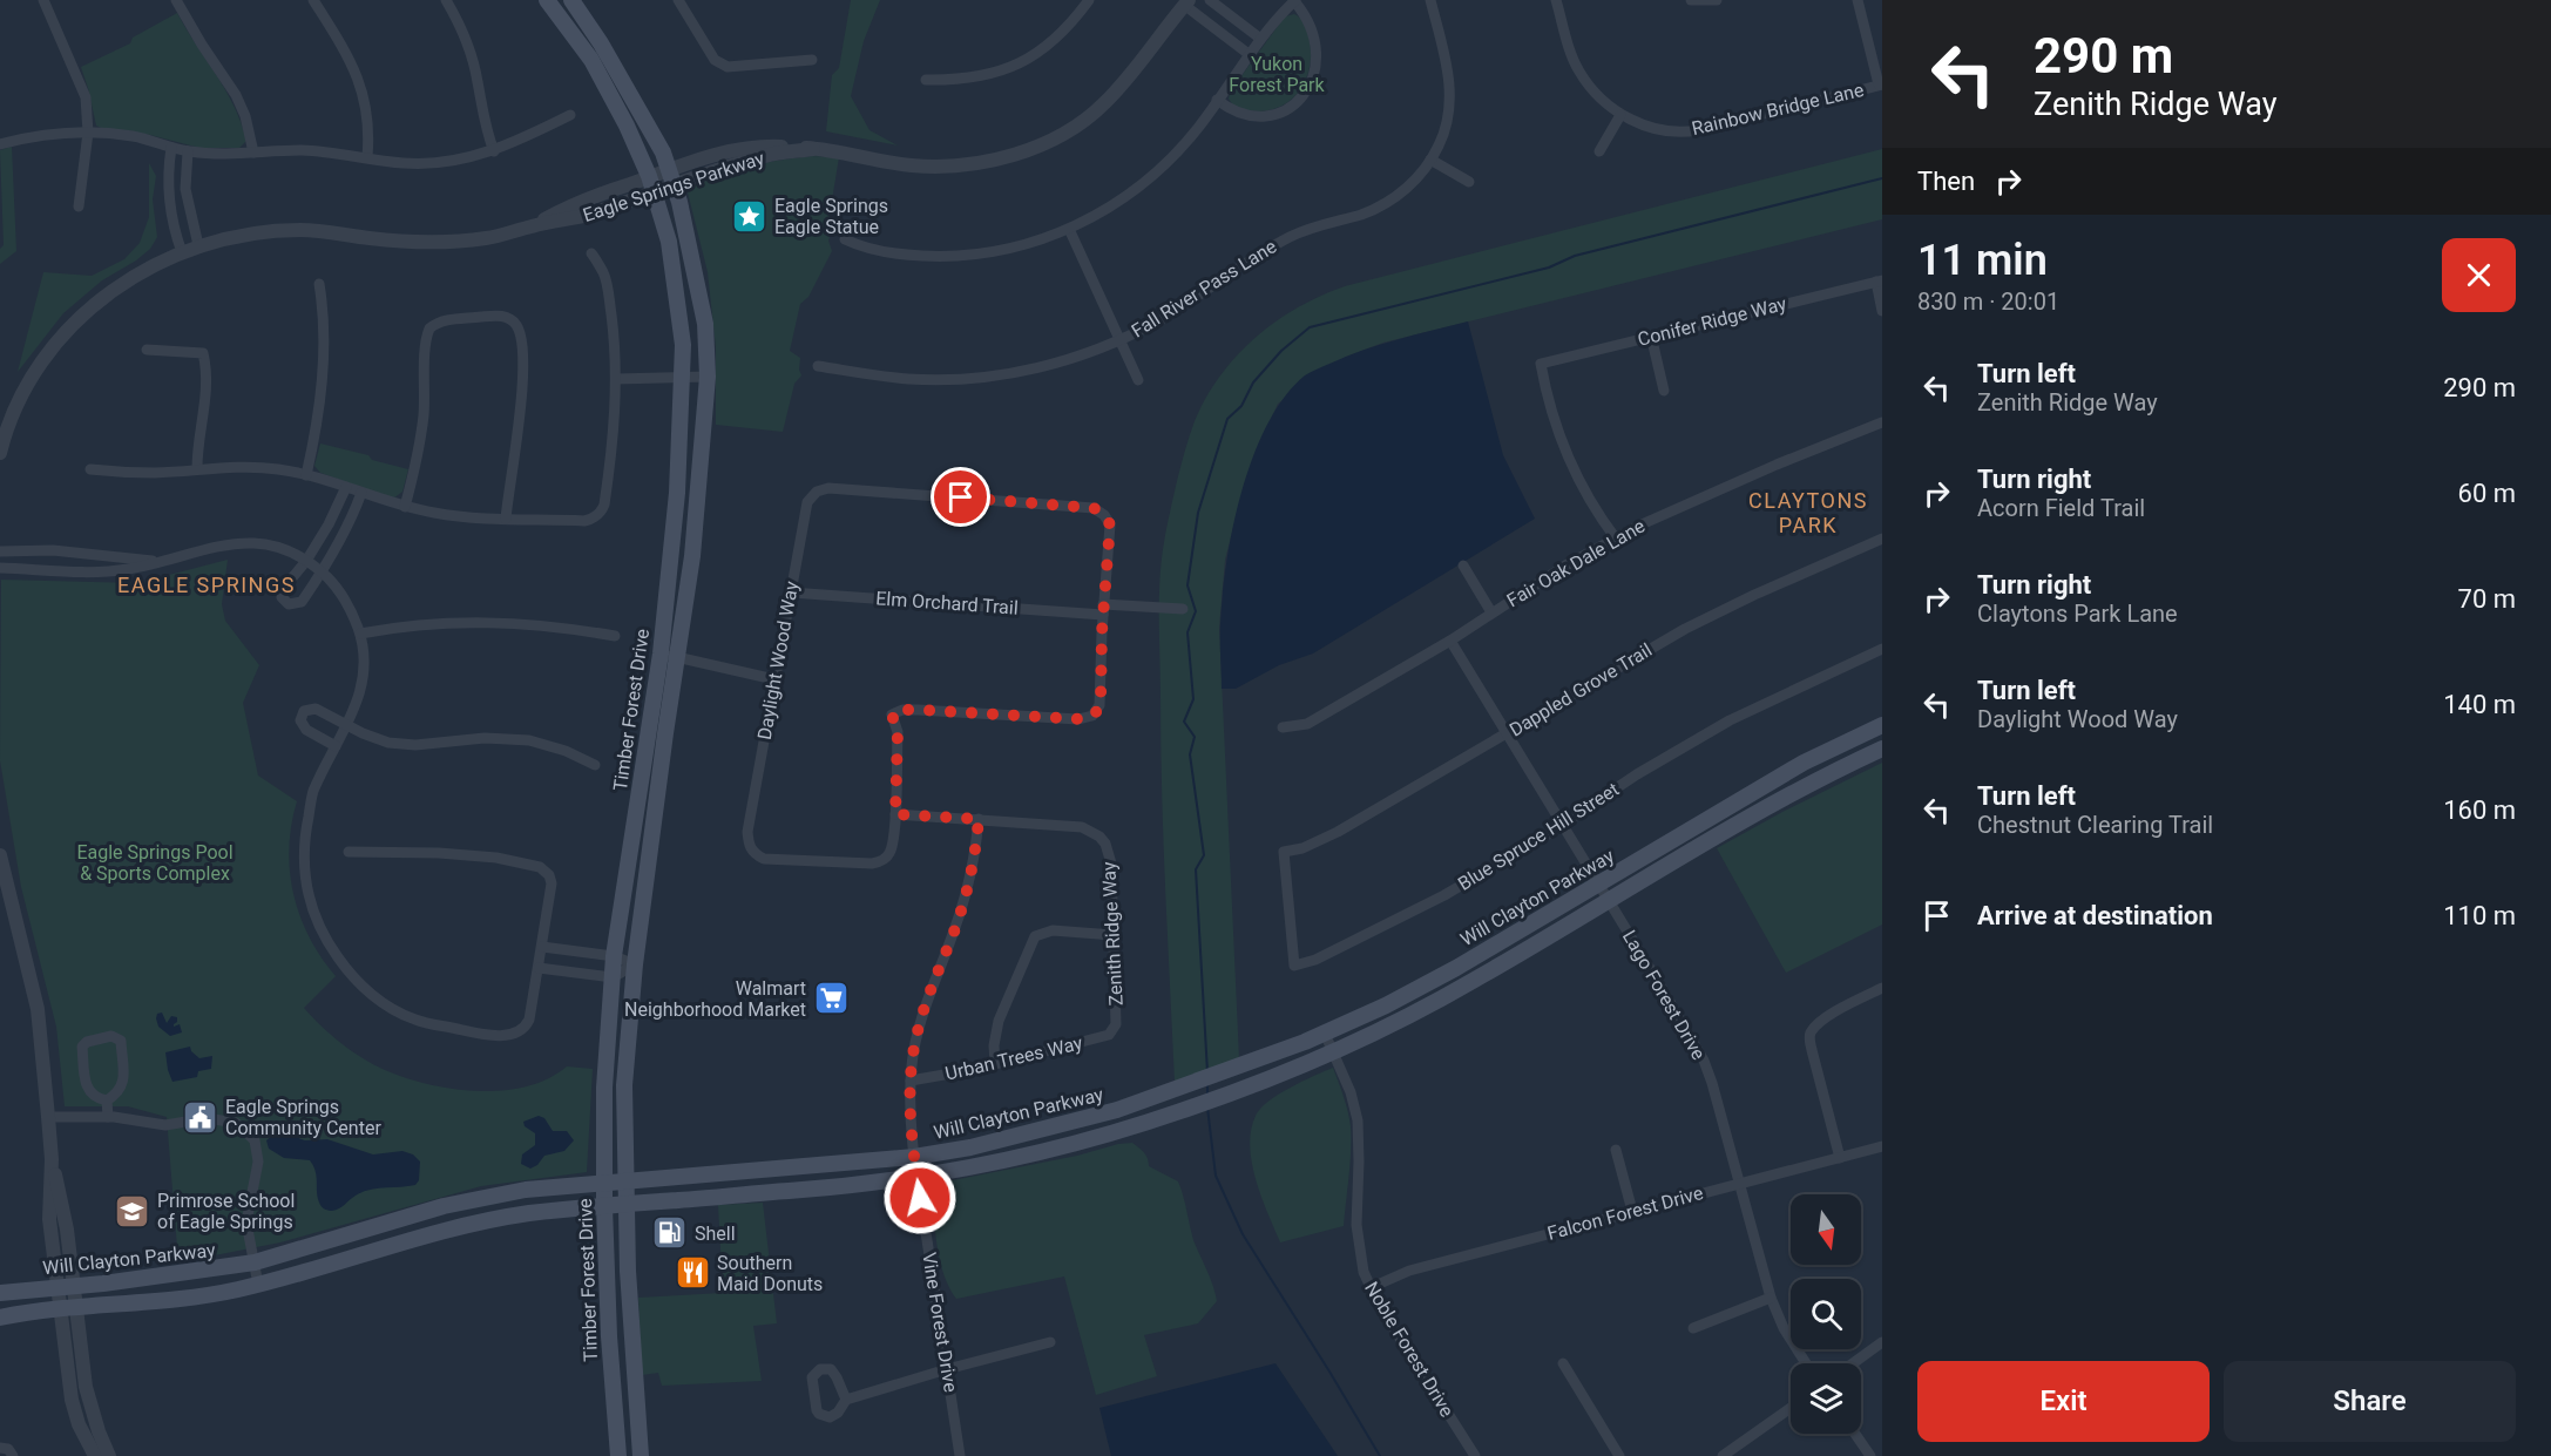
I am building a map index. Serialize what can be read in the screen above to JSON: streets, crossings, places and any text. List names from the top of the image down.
{
  "streets": {
    "main road": ["Timber Forest Drive", "Will Clayton Parkway"],
    "street": [
      "Rainbow Bridge Lane",
      "Eagle Springs Parkway",
      "Fall River Pass Lane",
      "Conifer Ridge Way",
      "Fair Oak Dale Lane",
      "Elm Orchard Trail",
      "Daylight Wood Way",
      "Dappled Grove Trail",
      "Blue Spruce Hill Street",
      "Zenith Ridge Way",
      "Lago Forest Drive",
      "Urban Trees Way",
      "Falcon Forest Drive",
      "Vine Forest Drive",
      "Noble Forest Drive"
    ]
  },
  "crossings": [
    ["Eagle Springs Parkway", "Timber Forest Drive"],
    ["Conifer Ridge Way", "Fair Oak Dale Lane"],
    ["Fair Oak Dale Lane", "Lago Forest Drive"],
    ["Elm Orchard Trail", "Daylight Wood Way"],
    ["Daylight Wood Way", "Zenith Ridge Way"],
    ["Dappled Grove Trail", "Blue Spruce Hill Street"],
    ["Dappled Grove Trail", "Lago Forest Drive"],
    ["Timber Forest Drive", "Will Clayton Parkway"],
    ["Blue Spruce Hill Street", "Lago Forest Drive"],
    ["Will Clayton Parkway", "Lago Forest Drive"],
    ["Will Clayton Parkway", "Vine Forest Drive"],
    ["Will Clayton Parkway", "Noble Forest Drive"],
    ["Zenith Ridge Way", "Urban Trees Way"],
    ["Zenith Ridge Way", "Vine Forest Drive"],
    ["Lago Forest Drive", "Falcon Forest Drive"],
    ["Urban Trees Way", "Vine Forest Drive"],
    ["Falcon Forest Drive", "Noble Forest Drive"]
  ],
  "districts": ["CLAYTONS PARK", "EAGLE SPRINGS"],
  "parks": ["Yukon Forest Park", "Eagle Springs Pool & Sports Complex"],
  "places": {
    "place": ["Eagle Springs Eagle Statue"],
    "supermarket": ["Walmart Neighborhood Market"],
    "public building": ["Eagle Springs Community Center"],
    "school or university": ["Primrose School of Eagle Springs"],
    "fuel station": ["Shell"],
    "restaurant": ["Southern Maid Donuts"]
  },
  "north": "bottom",
  "page": {
    "turn": ["290 m", "Zenith Ridge Way"],
    "then": "Then",
    "heading": ["11 min", "830 m · 20:01"],
    "list": [
      {
        "name": "Turn left",
        "note": "Zenith Ridge Way",
        "value": "290 m"
      },
      {
        "name": "Turn right",
        "note": "Acorn Field Trail",
        "value": "60 m"
      },
      {
        "name": "Turn right",
        "note": "Claytons Park Lane",
        "value": "70 m"
      },
      {
        "name": "Turn left",
        "note": "Daylight Wood Way",
        "value": "140 m"
      },
      {
        "name": "Turn left",
        "note": "Chestnut Clearing Trail",
        "value": "160 m"
      },
      {
        "name": "Arrive at destination",
        "value": "110 m"
      }
    ],
    "buttons": ["Exit", "Share"]
  }
}
